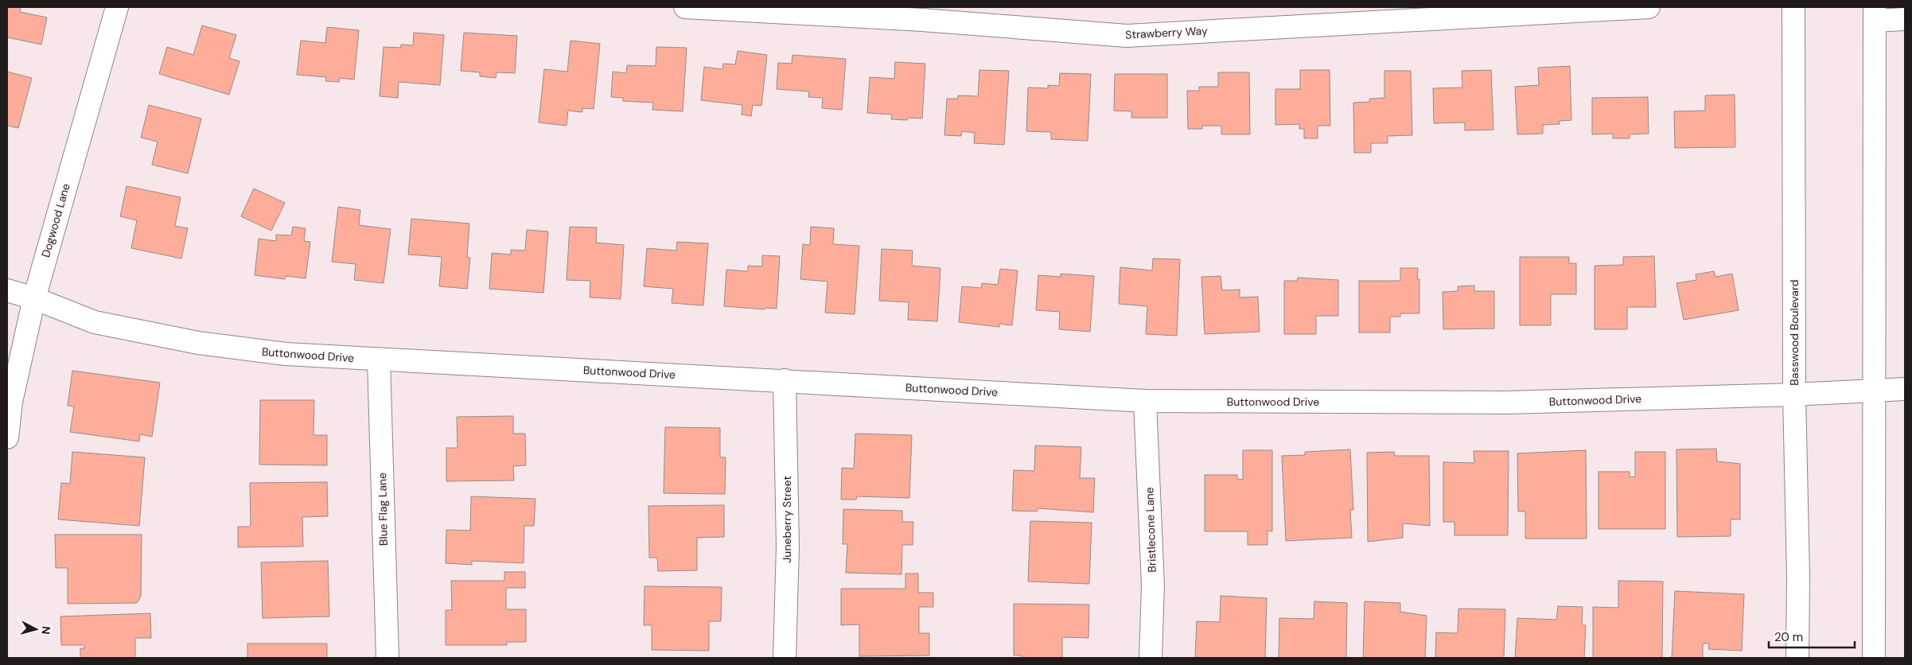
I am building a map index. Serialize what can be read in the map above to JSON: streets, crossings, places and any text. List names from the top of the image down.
{
  "streets": {
    "street": [
      "Strawberry Way",
      "Dogwood Lane",
      "Basswood Boulevard",
      "Buttonwood Drive",
      "Blue Flag Lane",
      "Juneberry Street",
      "Bristlecone Lane"
    ]
  },
  "crossings": [
    ["Dogwood Lane", "Buttonwood Drive"],
    ["Basswood Boulevard", "Buttonwood Drive"],
    ["Buttonwood Drive", "Blue Flag Lane"],
    ["Buttonwood Drive", "Juneberry Street"],
    ["Buttonwood Drive", "Bristlecone Lane"]
  ],
  "scale_bar": "20 m",
  "north": "right"
}
